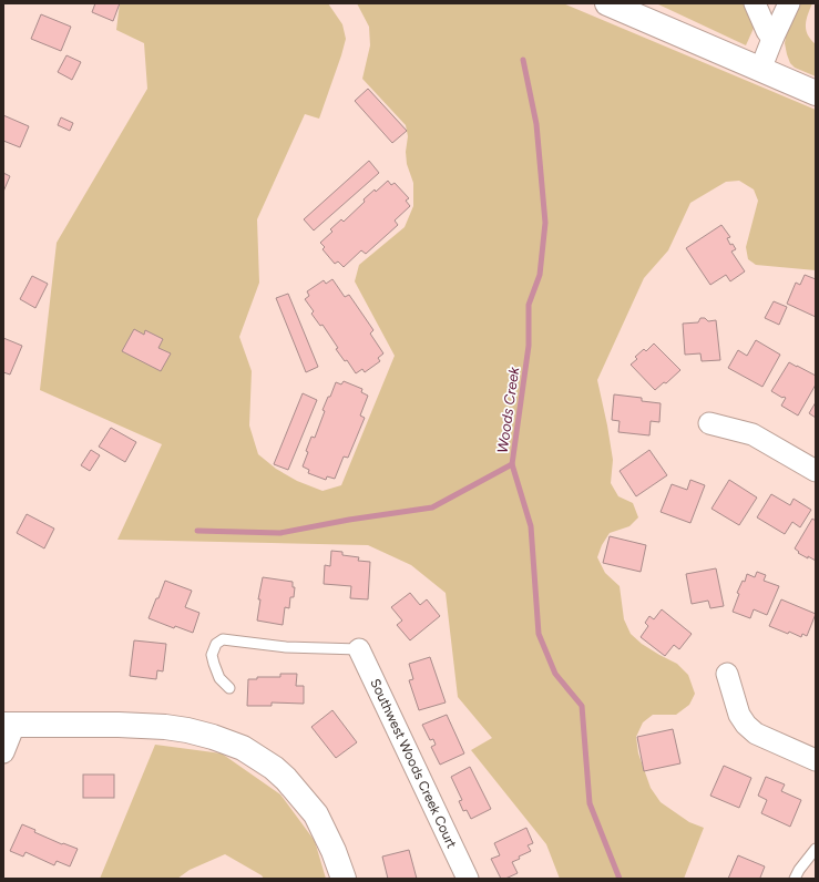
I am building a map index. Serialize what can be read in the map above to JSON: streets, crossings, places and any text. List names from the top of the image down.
{
  "streets": {
    "street": ["Southwest Woods Creek Court"]
  },
  "water": ["Woods Creek"]
}
